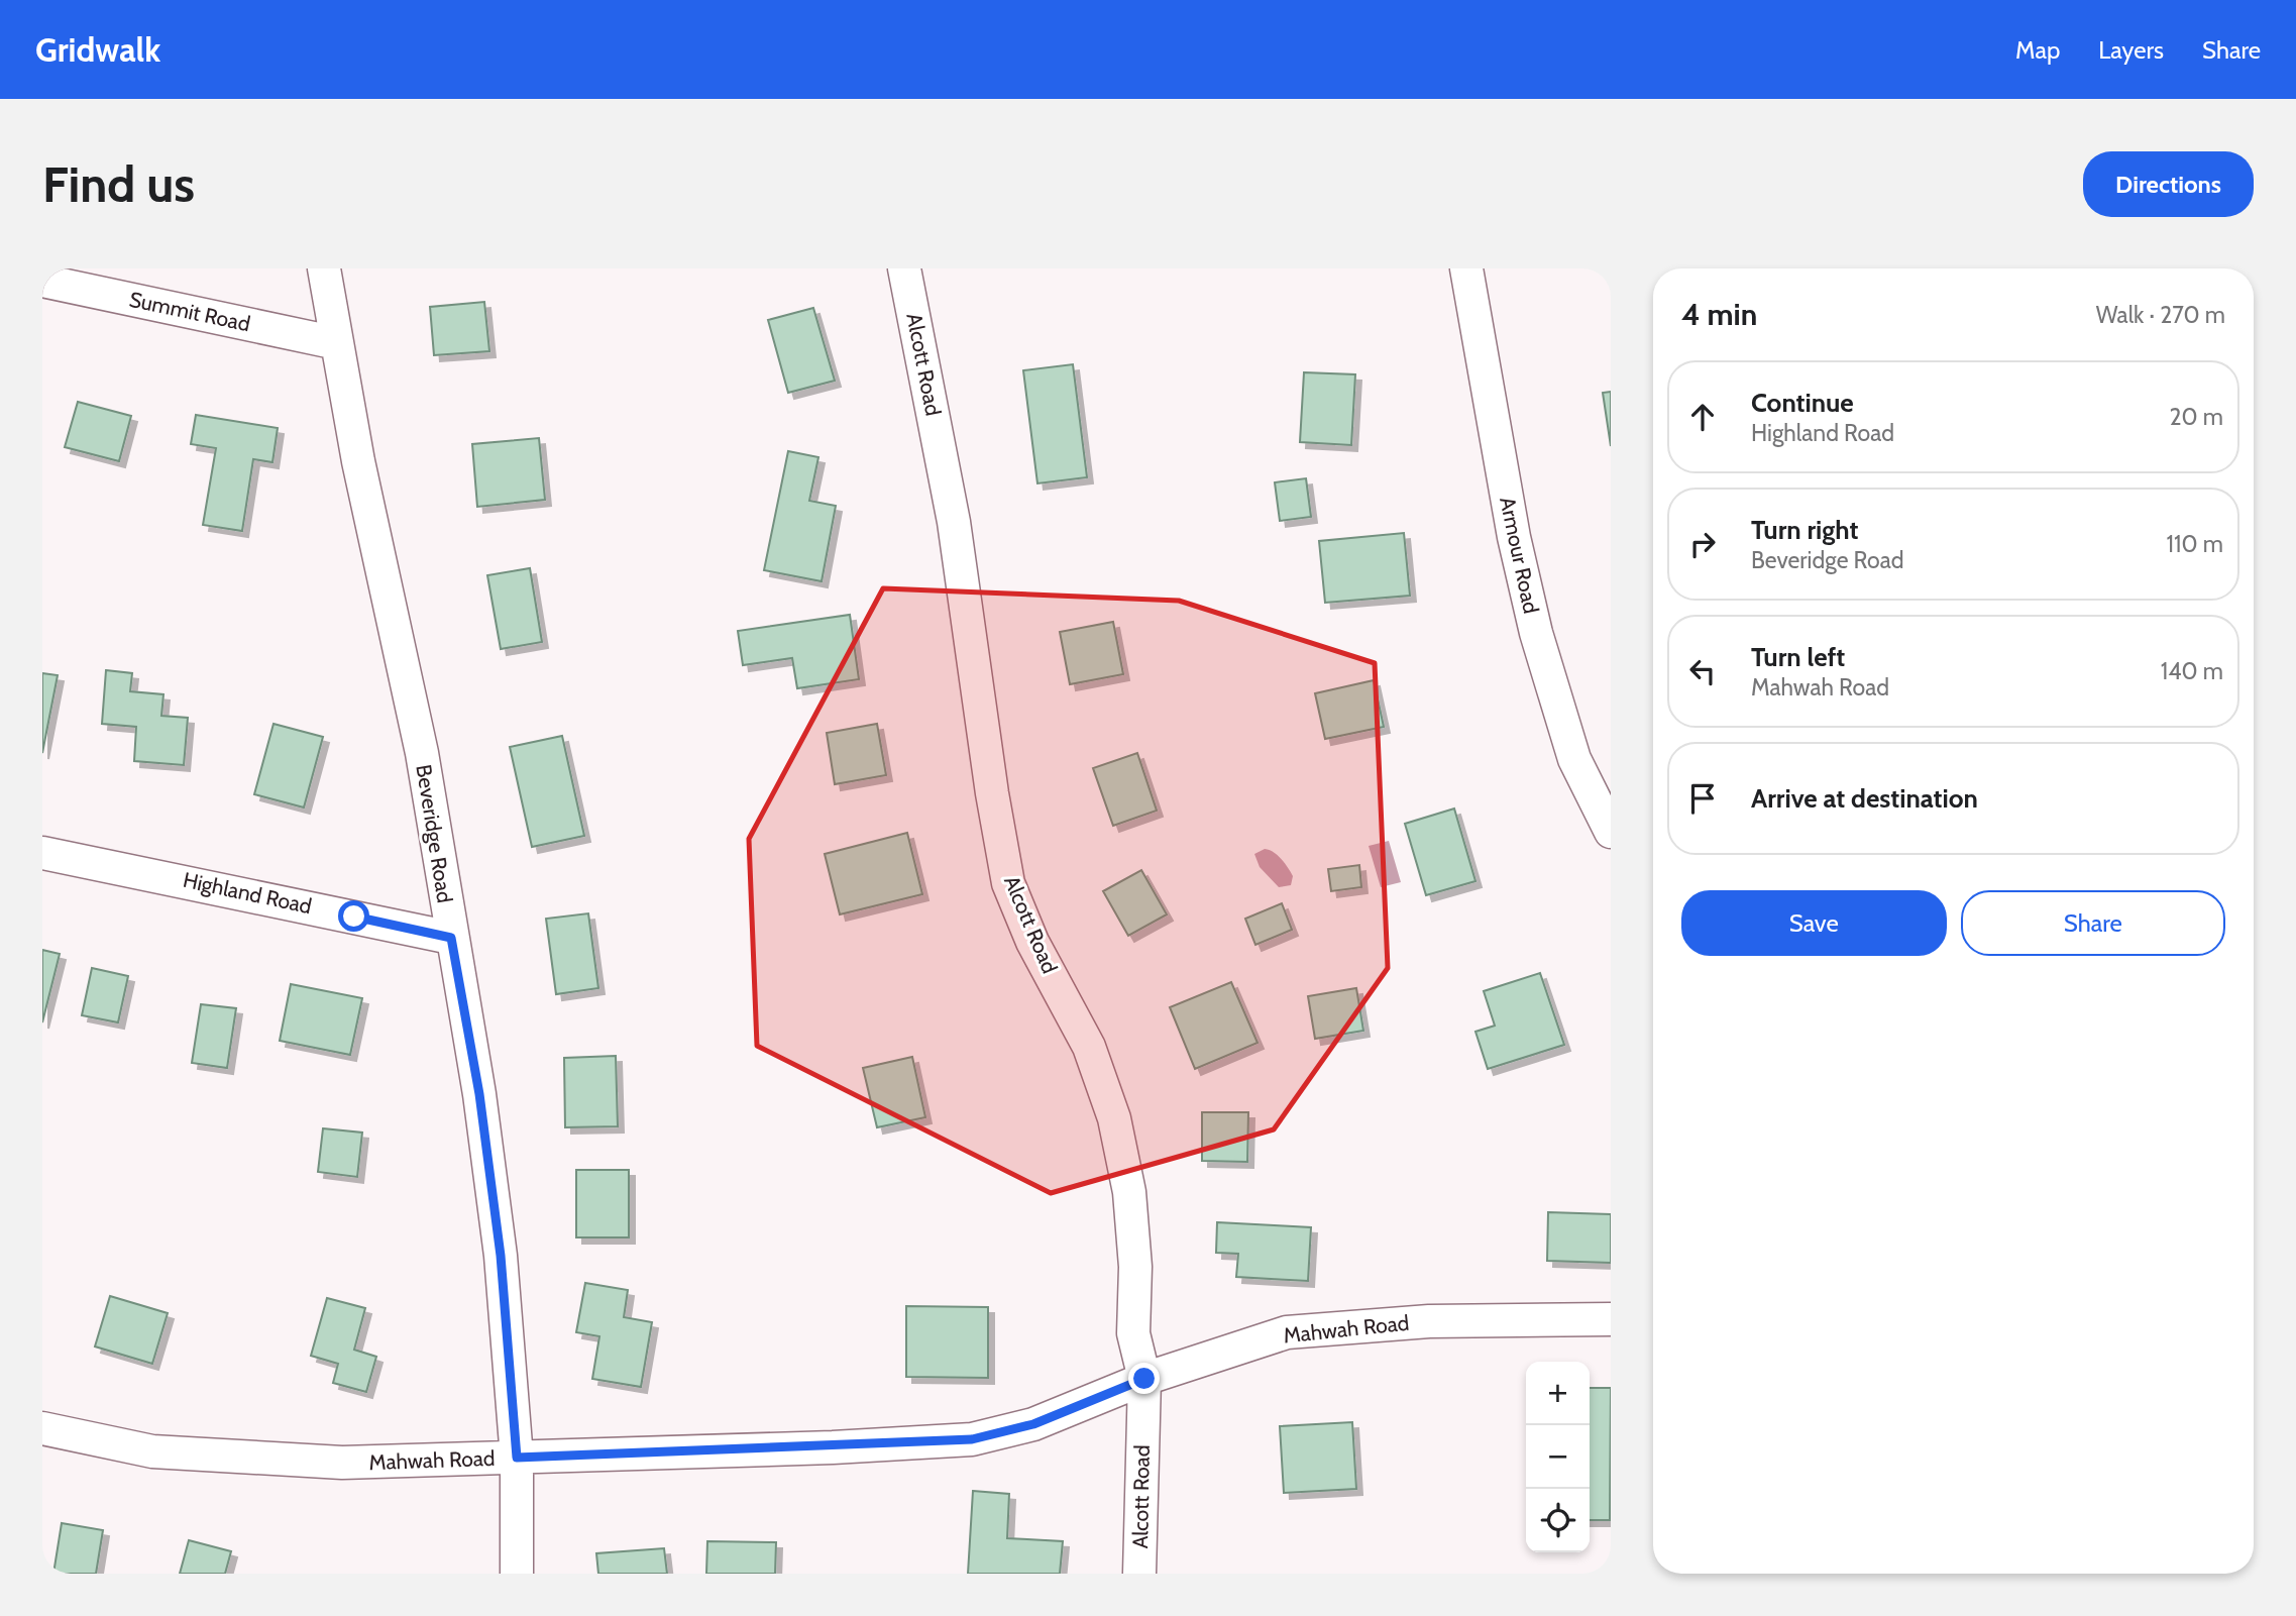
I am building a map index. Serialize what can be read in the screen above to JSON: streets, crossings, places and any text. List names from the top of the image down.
{
  "streets": {
    "street": [
      "Summit Road",
      "Alcott Road",
      "Armour Road",
      "Beveridge Road",
      "Highland Road",
      "Mahwah Road"
    ]
  },
  "crossings": [
    ["Summit Road", "Beveridge Road"],
    ["Alcott Road", "Mahwah Road"],
    ["Beveridge Road", "Highland Road"],
    ["Beveridge Road", "Mahwah Road"]
  ],
  "page": {
    "header": "Gridwalk",
    "nav": ["Map", "Layers", "Share"],
    "buttons": [
      "Directions",
      ["Save", "Share"]
    ],
    "title": "Find us",
    "heading": ["4 min", "Walk · 270 m"],
    "list": [
      ["Continue", "Highland Road", "20 m"],
      ["Turn right", "Beveridge Road", "110 m"],
      ["Turn left", "Mahwah Road", "140 m"],
      "Arrive at destination"
    ],
    "map_buttons": ["+", "−"]
  }
}
